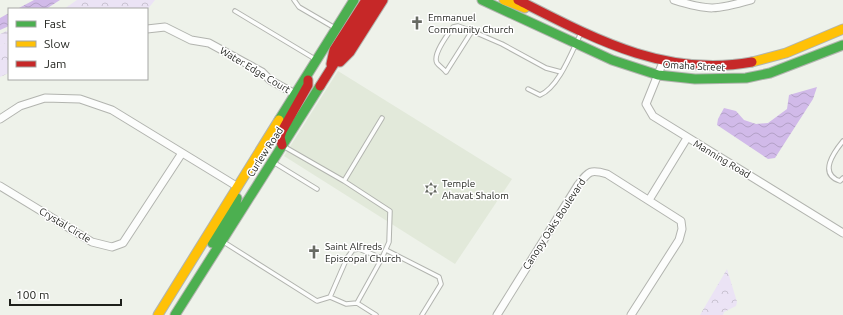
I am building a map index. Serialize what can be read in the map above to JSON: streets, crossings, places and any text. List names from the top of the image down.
{
  "streets": {
    "main road": ["Omaha Street", "Curlew Road"],
    "street": [
      "Water Edge Court",
      "Manning Road",
      "Canopy Oaks Boulevard",
      "Crystal Circle"
    ]
  },
  "crossings": [
    ["Omaha Street", "Manning Road"],
    ["Water Edge Court", "Curlew Road"]
  ],
  "places": {
    "church": ["Emmanuel Community Church", "Saint Alfreds Episcopal Church"],
    "synagogue": ["Temple Ahavat Shalom"]
  },
  "legend": ["Fast", "Slow", "Jam"],
  "scale_bar": "100 m"
}
